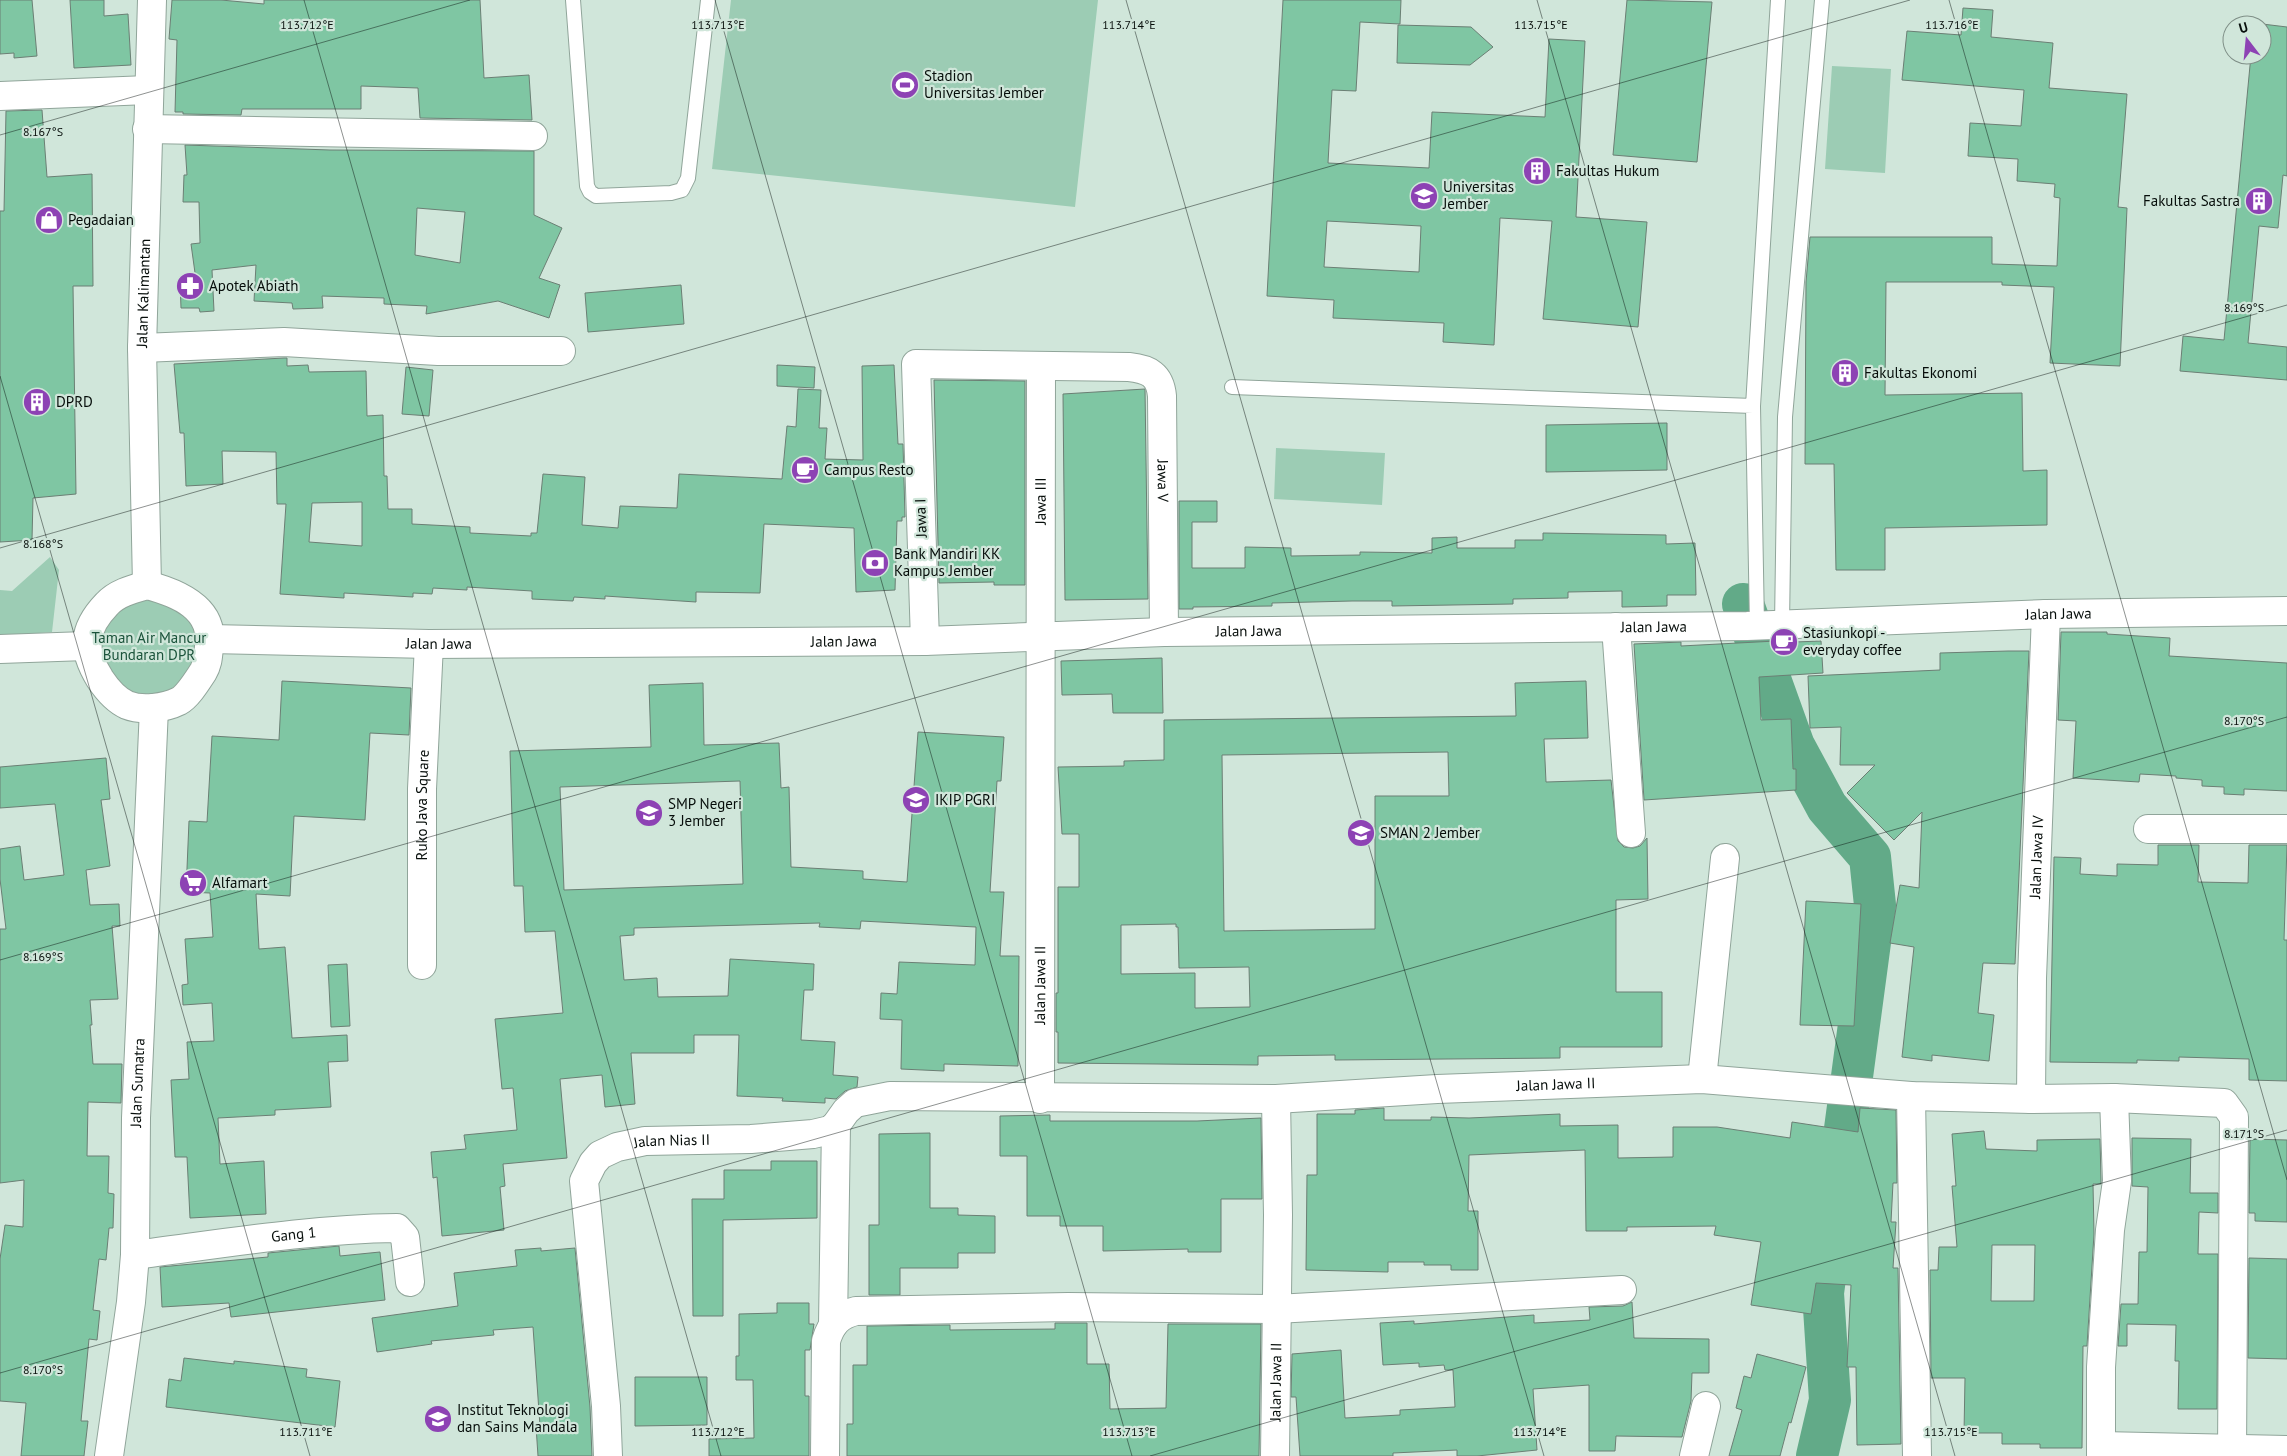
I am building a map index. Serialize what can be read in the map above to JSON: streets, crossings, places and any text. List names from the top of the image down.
{
  "streets": {
    "street": [
      "Jalan Kalimantan",
      "Jawa V",
      "Jawa III",
      "Jawa I",
      "Jalan Jawa",
      "Ruko Java Square",
      "Jalan Jawa IV",
      "Jalan Jawa II",
      "Jalan Sumatra",
      "Jalan Nias II",
      "Gang 1"
    ]
  },
  "crossings": [
    ["Jalan Kalimantan", "Jalan Jawa"],
    ["Jalan Kalimantan", "Jalan Sumatra"],
    ["Jawa V", "Jawa III"],
    ["Jawa V", "Jawa I"],
    ["Jawa V", "Jalan Jawa"],
    ["Jawa III", "Jawa I"],
    ["Jawa III", "Jalan Jawa"],
    ["Jawa III", "Jalan Jawa II"],
    ["Jawa I", "Jalan Jawa"],
    ["Jalan Jawa", "Ruko Java Square"],
    ["Jalan Jawa", "Jalan Jawa IV"],
    ["Jalan Jawa", "Jalan Jawa II"],
    ["Jalan Jawa", "Jalan Sumatra"],
    ["Jalan Jawa IV", "Jalan Jawa II"],
    ["Jalan Sumatra", "Gang 1"]
  ],
  "parks": ["Taman Air Mancur Bundaran DPR"],
  "places": {
    "sports": ["Stadion Universitas Jember"],
    "building": [
      "Fakultas Hukum",
      "Fakultas Sastra",
      "Fakultas Ekonomi",
      "DPRD"
    ],
    "school or university": [
      "Universitas Jember",
      "IKIP PGRI",
      "SMP Negeri 3 Jember",
      "SMAN 2 Jember",
      "Institut Teknologi dan Sains Mandala"
    ],
    "shop": ["Pegadaian"],
    "pharmacy": ["Apotek Abiath"],
    "cafe": ["Campus Resto", "Stasiunkopi - everyday coffee"],
    "bank": ["Bank Mandiri KK Kampus Jember"],
    "supermarket": ["Alfamart"]
  },
  "north": "top",
  "coordinates": [
    "113.712°E",
    "113.713°E",
    "113.714°E",
    "113.715°E",
    "113.716°E",
    "8.167°S",
    "8.169°S",
    "8.168°S",
    "8.170°S",
    "8.171°S",
    "113.711°E"
  ]
}
